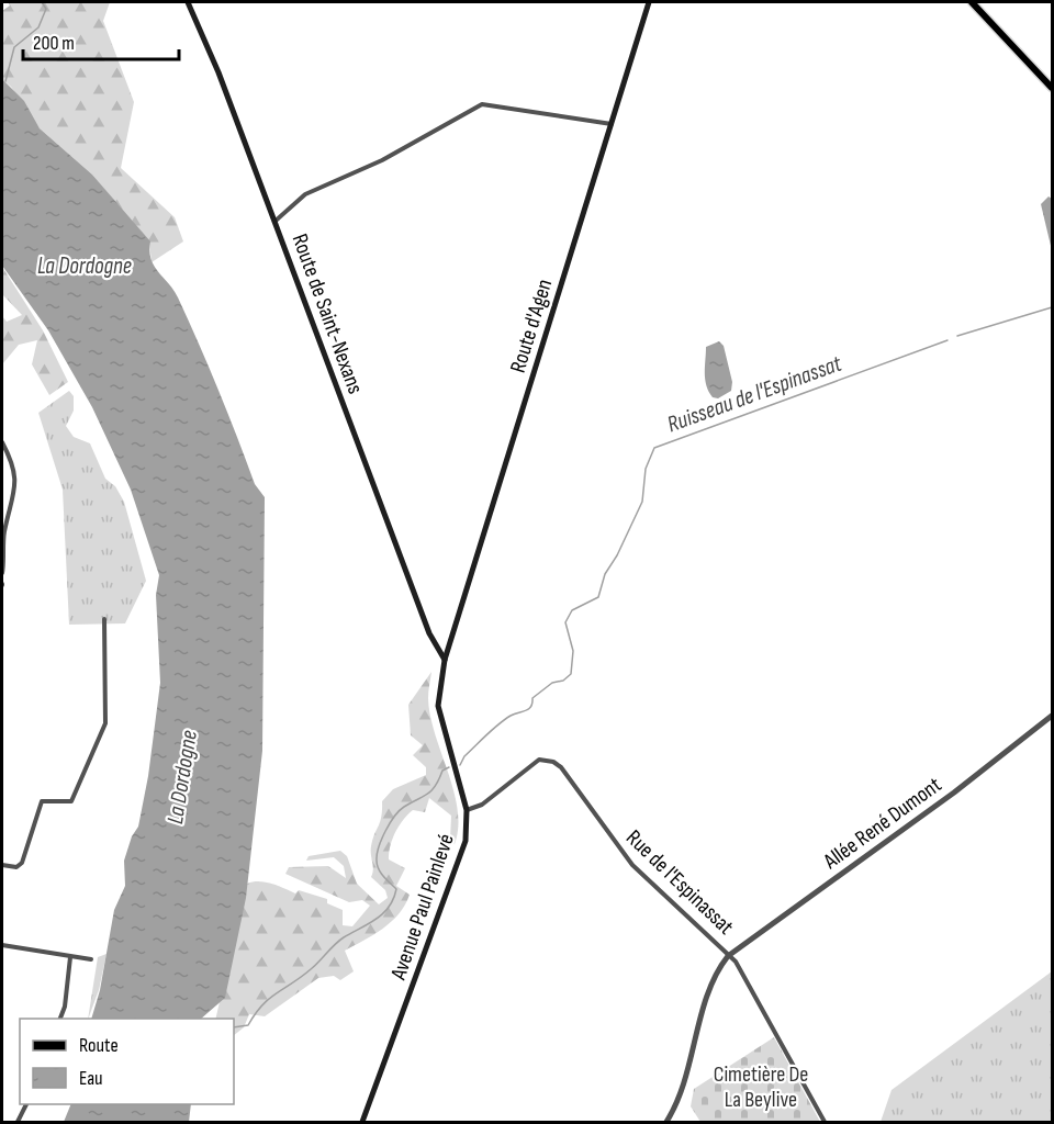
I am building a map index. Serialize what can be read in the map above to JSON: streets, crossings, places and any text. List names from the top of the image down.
{
  "streets": {
    "main road": ["Route de Saint-Nexans", "Route d'Agen", "Avenue Paul Painlevé"],
    "street": ["Allée René Dumont", "Rue de l'Espinassat"]
  },
  "crossings": [
    ["Route de Saint-Nexans", "Route d'Agen"],
    ["Route de Saint-Nexans", "Avenue Paul Painlevé"],
    ["Route d'Agen", "Avenue Paul Painlevé"],
    ["Allée René Dumont", "Rue de l'Espinassat"],
    ["Rue de l'Espinassat", "Avenue Paul Painlevé"]
  ],
  "water": ["La Dordogne", "Ruisseau de l'Espinassat"],
  "parks": ["Cimetière De La Beylive"],
  "legend": ["Route", "Eau"],
  "scale_bar": "200 m"
}
